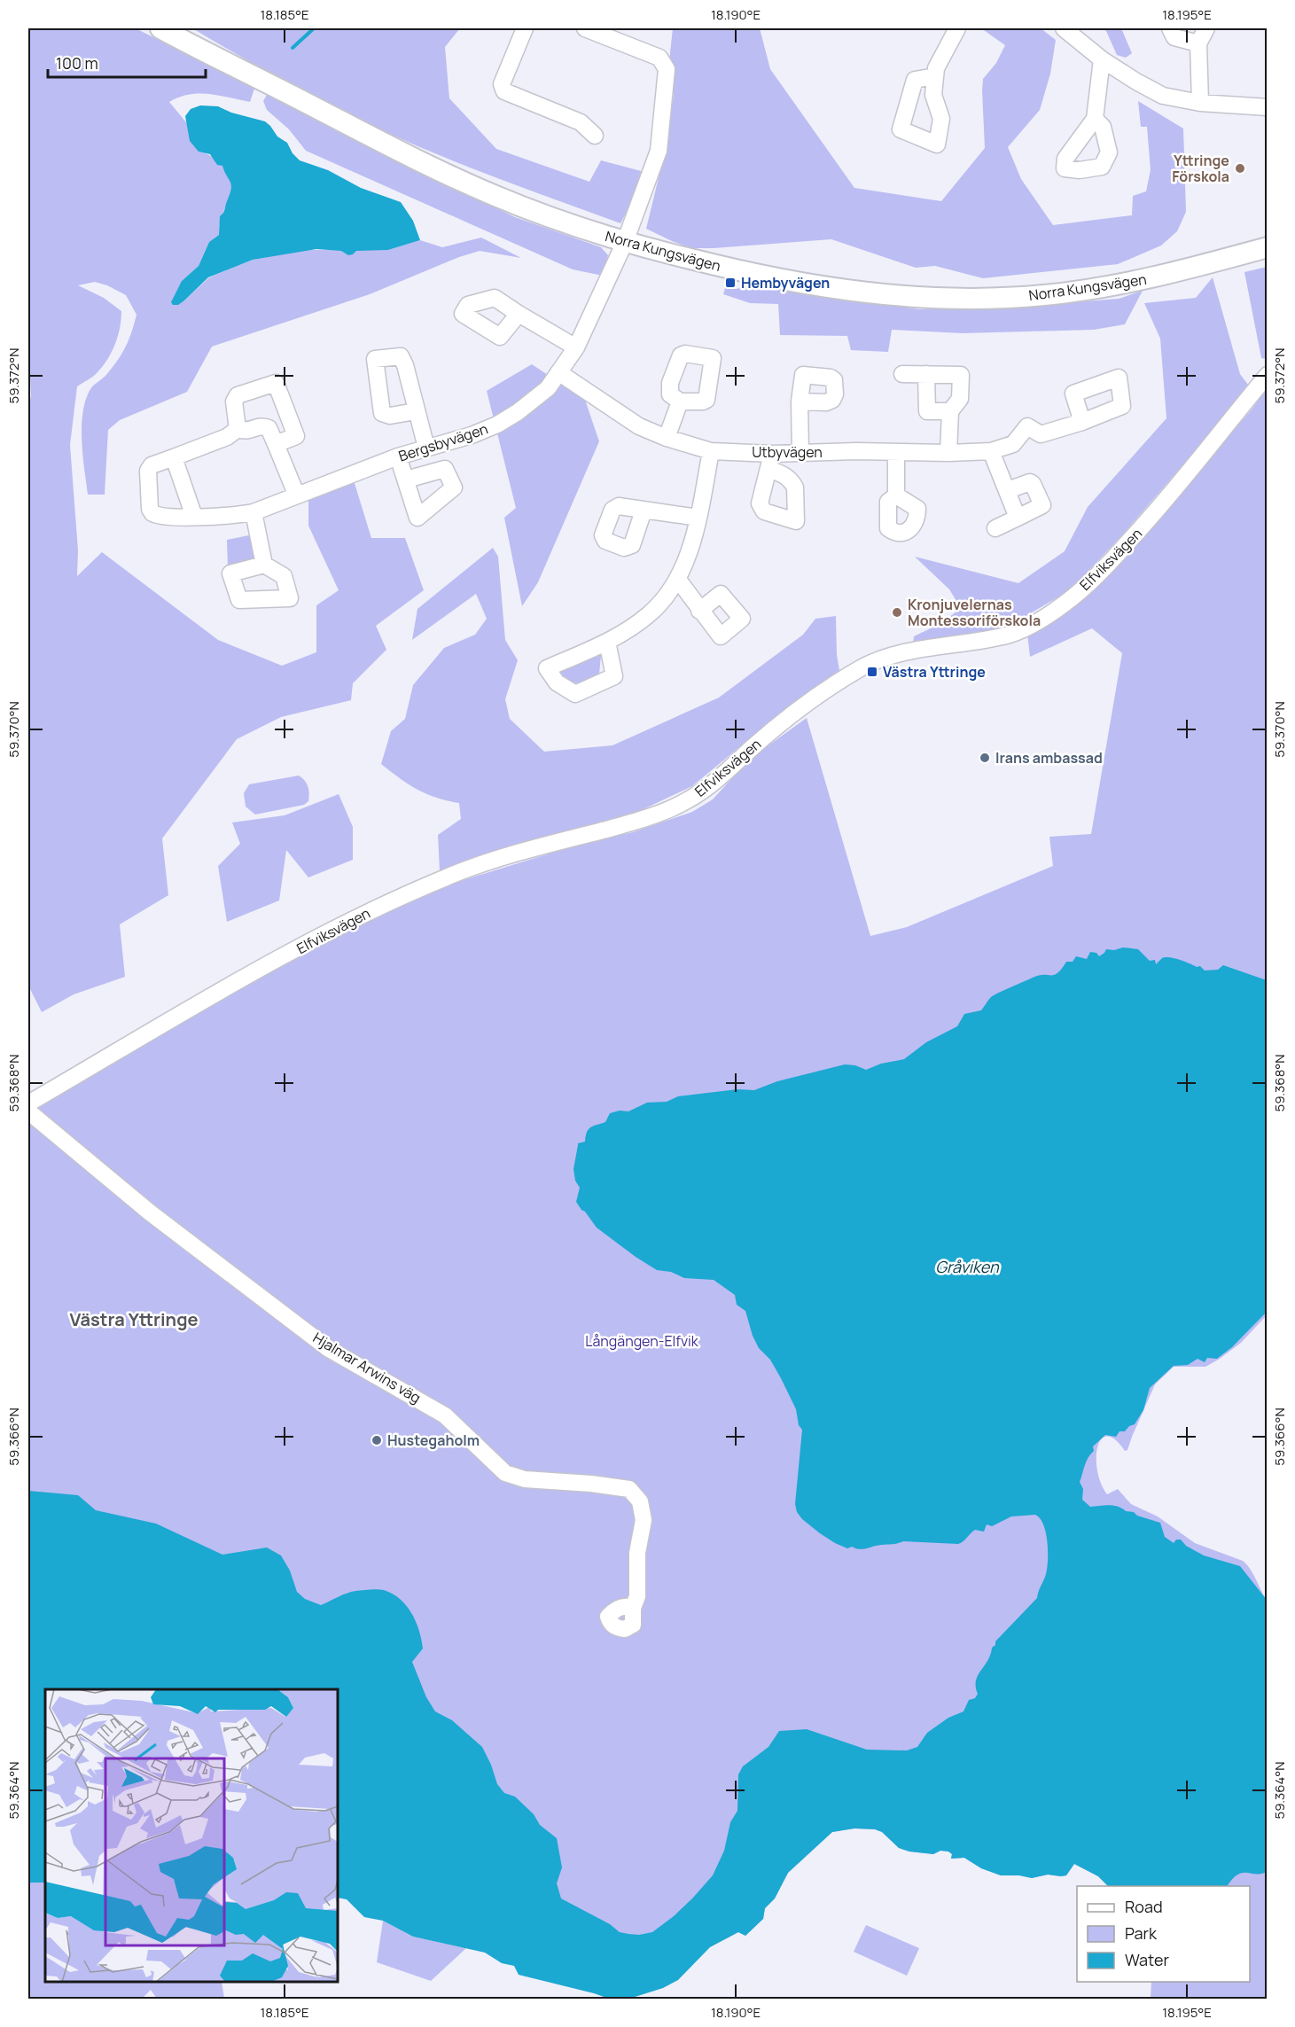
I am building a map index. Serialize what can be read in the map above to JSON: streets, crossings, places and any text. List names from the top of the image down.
{
  "streets": {
    "main road": ["Norra Kungsvägen"],
    "street": [
      "Bergsbyvägen",
      "Utbyvägen",
      "Elfviksvägen",
      "Hjalmar Arwins väg"
    ]
  },
  "crossings": [
    ["Norra Kungsvägen", "Bergsbyvägen"],
    ["Bergsbyvägen", "Utbyvägen"]
  ],
  "districts": ["Västra Yttringe"],
  "water": ["Gråviken"],
  "parks": ["Långängen-Elfvik"],
  "places": {
    "other": [
      "Yttringe Förskola",
      "Kronjuvelernas Montessoriförskola",
      "Irans ambassad",
      "Hustegaholm"
    ],
    "transit": ["Hembyvägen", "Västra Yttringe"]
  },
  "legend": ["Road", "Park", "Water"],
  "scale_bar": "100 m",
  "coordinates": [
    "18.185°E",
    "18.190°E",
    "18.195°E",
    "59.372°N",
    "59.370°N",
    "59.368°N",
    "59.366°N",
    "59.364°N"
  ]
}
